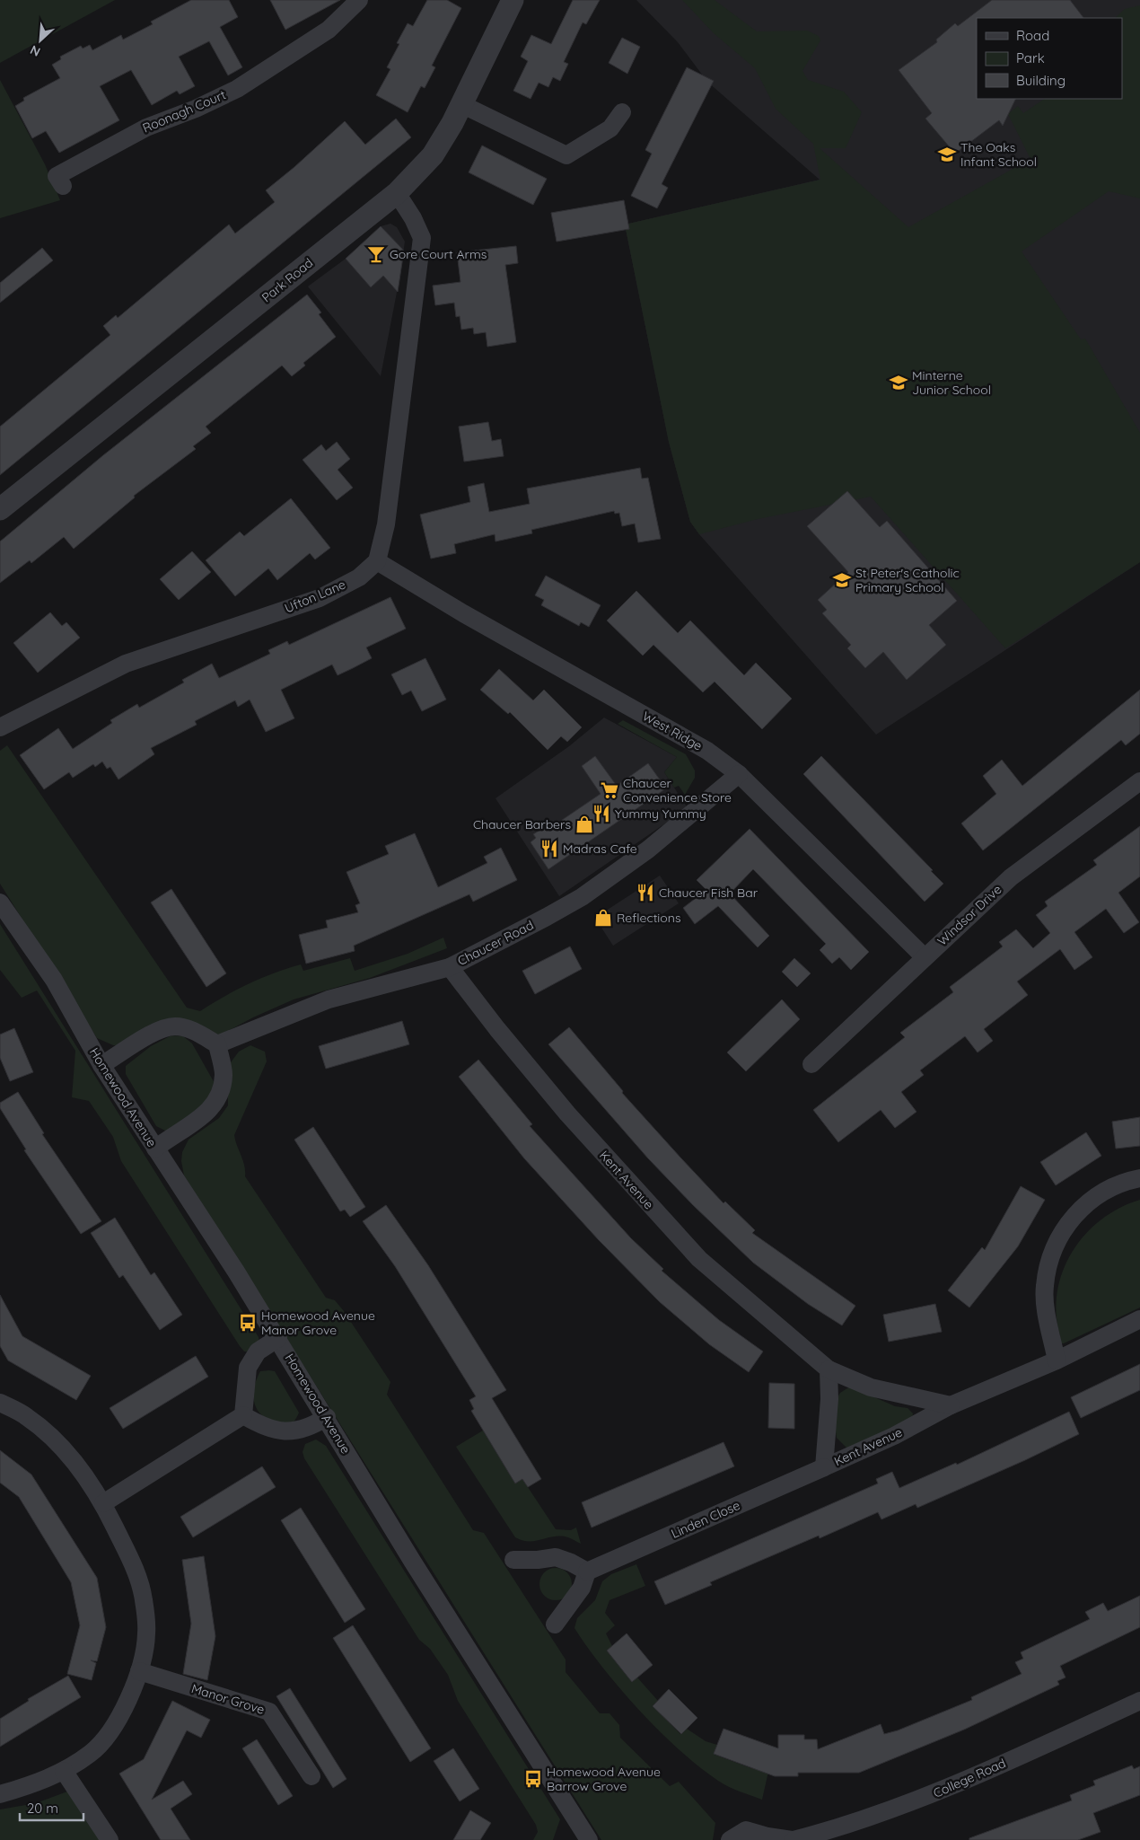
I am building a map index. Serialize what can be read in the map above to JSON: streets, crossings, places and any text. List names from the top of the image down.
{
  "streets": {
    "street": [
      "Roonagh Court",
      "Park Road",
      "Ufton Lane",
      "West Ridge",
      "Windsor Drive",
      "Chaucer Road",
      "Homewood Avenue",
      "Kent Avenue",
      "Linden Close",
      "Manor Grove",
      "College Road"
    ]
  },
  "crossings": [
    ["Ufton Lane", "West Ridge"],
    ["West Ridge", "Windsor Drive"],
    ["West Ridge", "Chaucer Road"],
    ["Chaucer Road", "Kent Avenue"],
    ["Kent Avenue", "Linden Close"]
  ],
  "places": {
    "school or university": ["The Oaks Infant School", "Minterne Junior School", "St Peter's Catholic Primary School"],
    "bar": ["Gore Court Arms"],
    "supermarket": ["Chaucer Convenience Store"],
    "restaurant": ["Yummy Yummy", "Madras Cafe", "Chaucer Fish Bar"],
    "shop": ["Chaucer Barbers", "Reflections"],
    "bus stop": ["Homewood Avenue Manor Grove", "Homewood Avenue Barrow Grove"]
  },
  "legend": ["Road", "Park", "Building"],
  "scale_bar": "20 m",
  "north": "bottom left"
}
